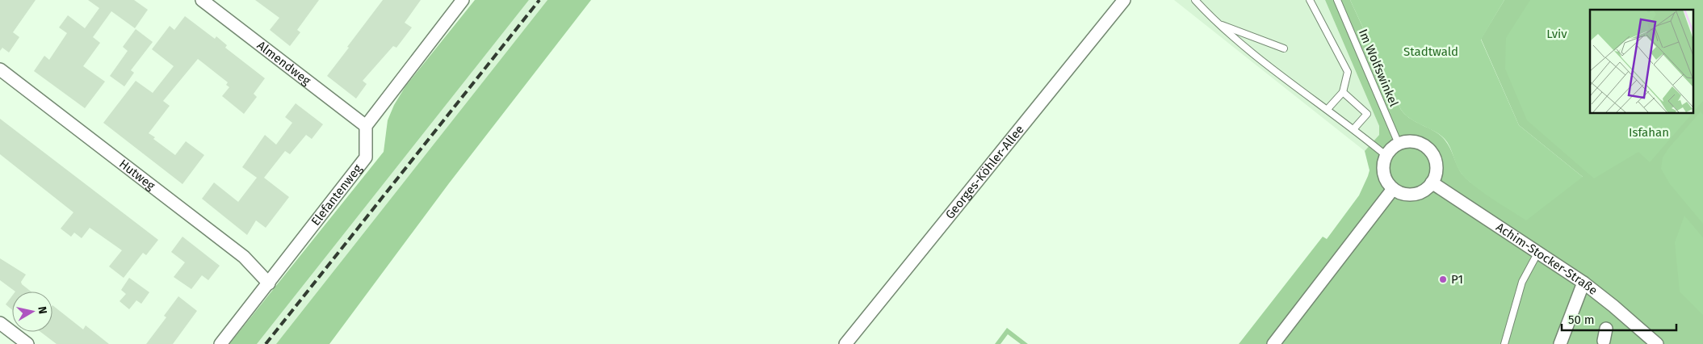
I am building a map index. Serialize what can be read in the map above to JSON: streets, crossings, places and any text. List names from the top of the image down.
{
  "streets": {
    "street": [
      "Almendweg",
      "Georges-Köhler-Allee",
      "Hutweg",
      "Elefantenweg",
      "Achim-Stocker-Straße"
    ],
    "lane": ["Im Wolfswinkel"]
  },
  "crossings": [
    ["Almendweg", "Elefantenweg"],
    ["Im Wolfswinkel", "Achim-Stocker-Straße"],
    ["Hutweg", "Elefantenweg"]
  ],
  "parks": ["Lviv", "Stadtwald", "Isfahan"],
  "places": ["P1"],
  "scale_bar": "50 m",
  "north": "right"
}
